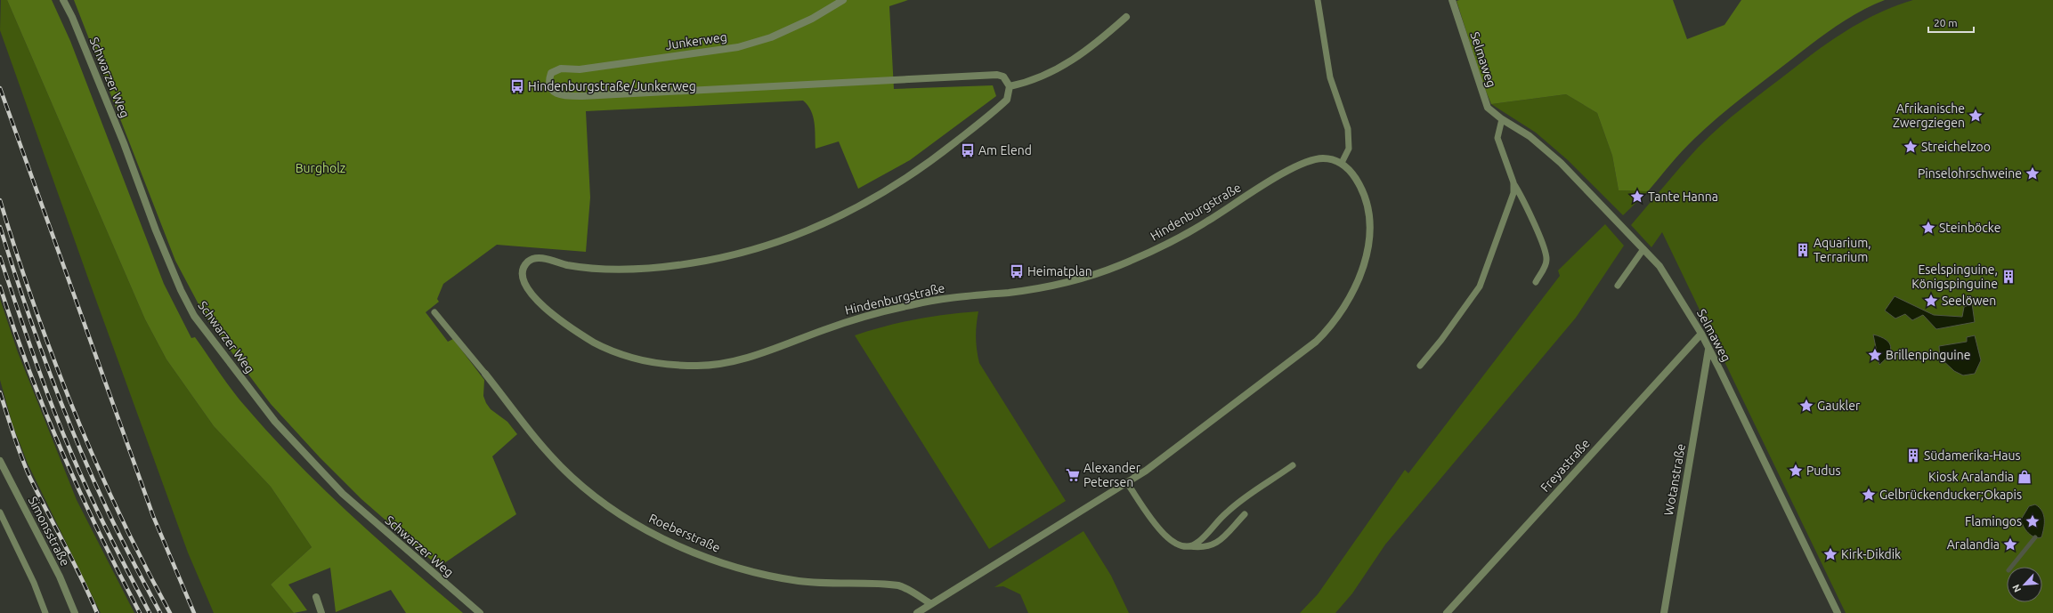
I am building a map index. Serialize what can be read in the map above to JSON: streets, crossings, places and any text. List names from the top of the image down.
{
  "streets": {
    "street": [
      "Junkerweg",
      "Selmaweg",
      "Schwarzer Weg",
      "Hindenburgstraße",
      "Freyastraße",
      "Wotanstraße",
      "Simonsstraße",
      "Roeberstraße"
    ]
  },
  "crossings": [
    ["Junkerweg", "Hindenburgstraße"],
    ["Selmaweg", "Freyastraße"],
    ["Selmaweg", "Wotanstraße"]
  ],
  "parks": ["Burgholz"],
  "places": {
    "bus stop": ["Hindenburgstraße/Junkerweg", "Am Elend", "Heimatplan"],
    "place": [
      "Afrikanische Zwergziegen",
      "Streichelzoo",
      "Pinselohrschweine",
      "Tante Hanna",
      "Steinböcke",
      "Seelöwen",
      "Brillenpinguine",
      "Gaukler",
      "Pudus",
      "Gelbrückenducker;Okapis",
      "Flamingos",
      "Aralandia",
      "Kirk-Dikdik"
    ],
    "building": ["Aquarium, Terrarium", "Eselspinguine, Königspinguine", "Südamerika-Haus"],
    "supermarket": ["Alexander Petersen"],
    "shop": ["Kiosk Aralandia"]
  },
  "scale_bar": "20 m",
  "north": "bottom left"
}
